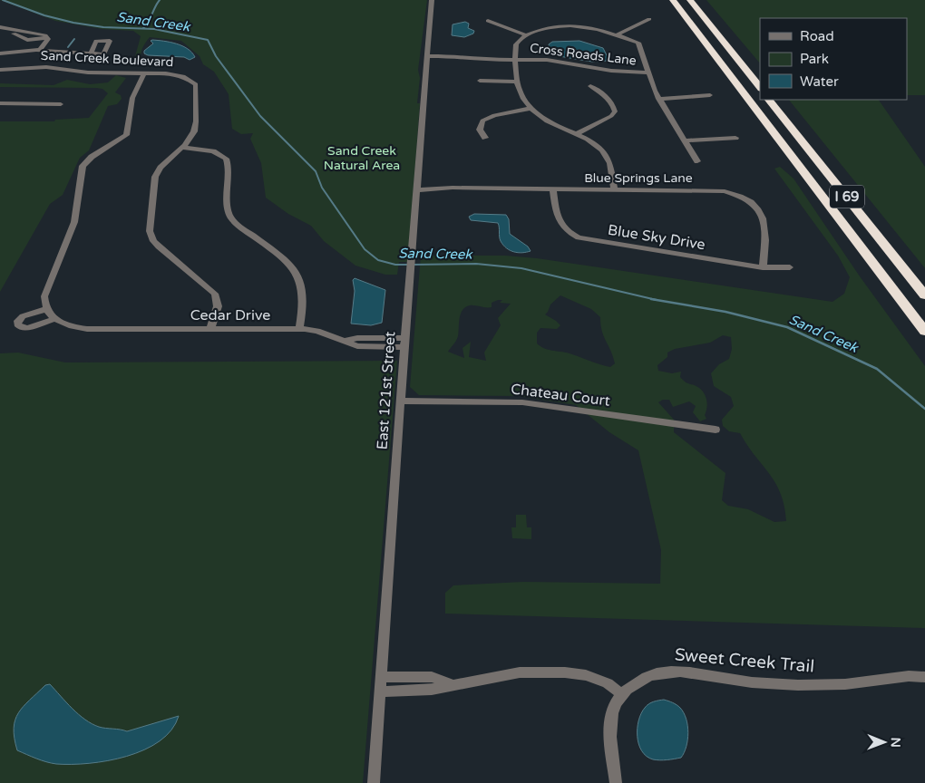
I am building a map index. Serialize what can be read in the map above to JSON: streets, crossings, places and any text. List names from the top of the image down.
{
  "streets": {
    "highway": ["I 69"],
    "street": [
      "Cross Roads Lane",
      "Sand Creek Boulevard",
      "Blue Springs Lane",
      "Blue Sky Drive",
      "Cedar Drive",
      "East 121st Street",
      "Chateau Court",
      "Sweet Creek Trail"
    ]
  },
  "crossings": [
    ["Cross Roads Lane", "East 121st Street"],
    ["Blue Springs Lane", "Blue Sky Drive"],
    ["Blue Springs Lane", "East 121st Street"],
    ["Cedar Drive", "East 121st Street"],
    ["East 121st Street", "Chateau Court"]
  ],
  "water": ["Sand Creek"],
  "parks": ["Sand Creek Natural Area"],
  "legend": ["Road", "Park", "Water"],
  "north": "right"
}
